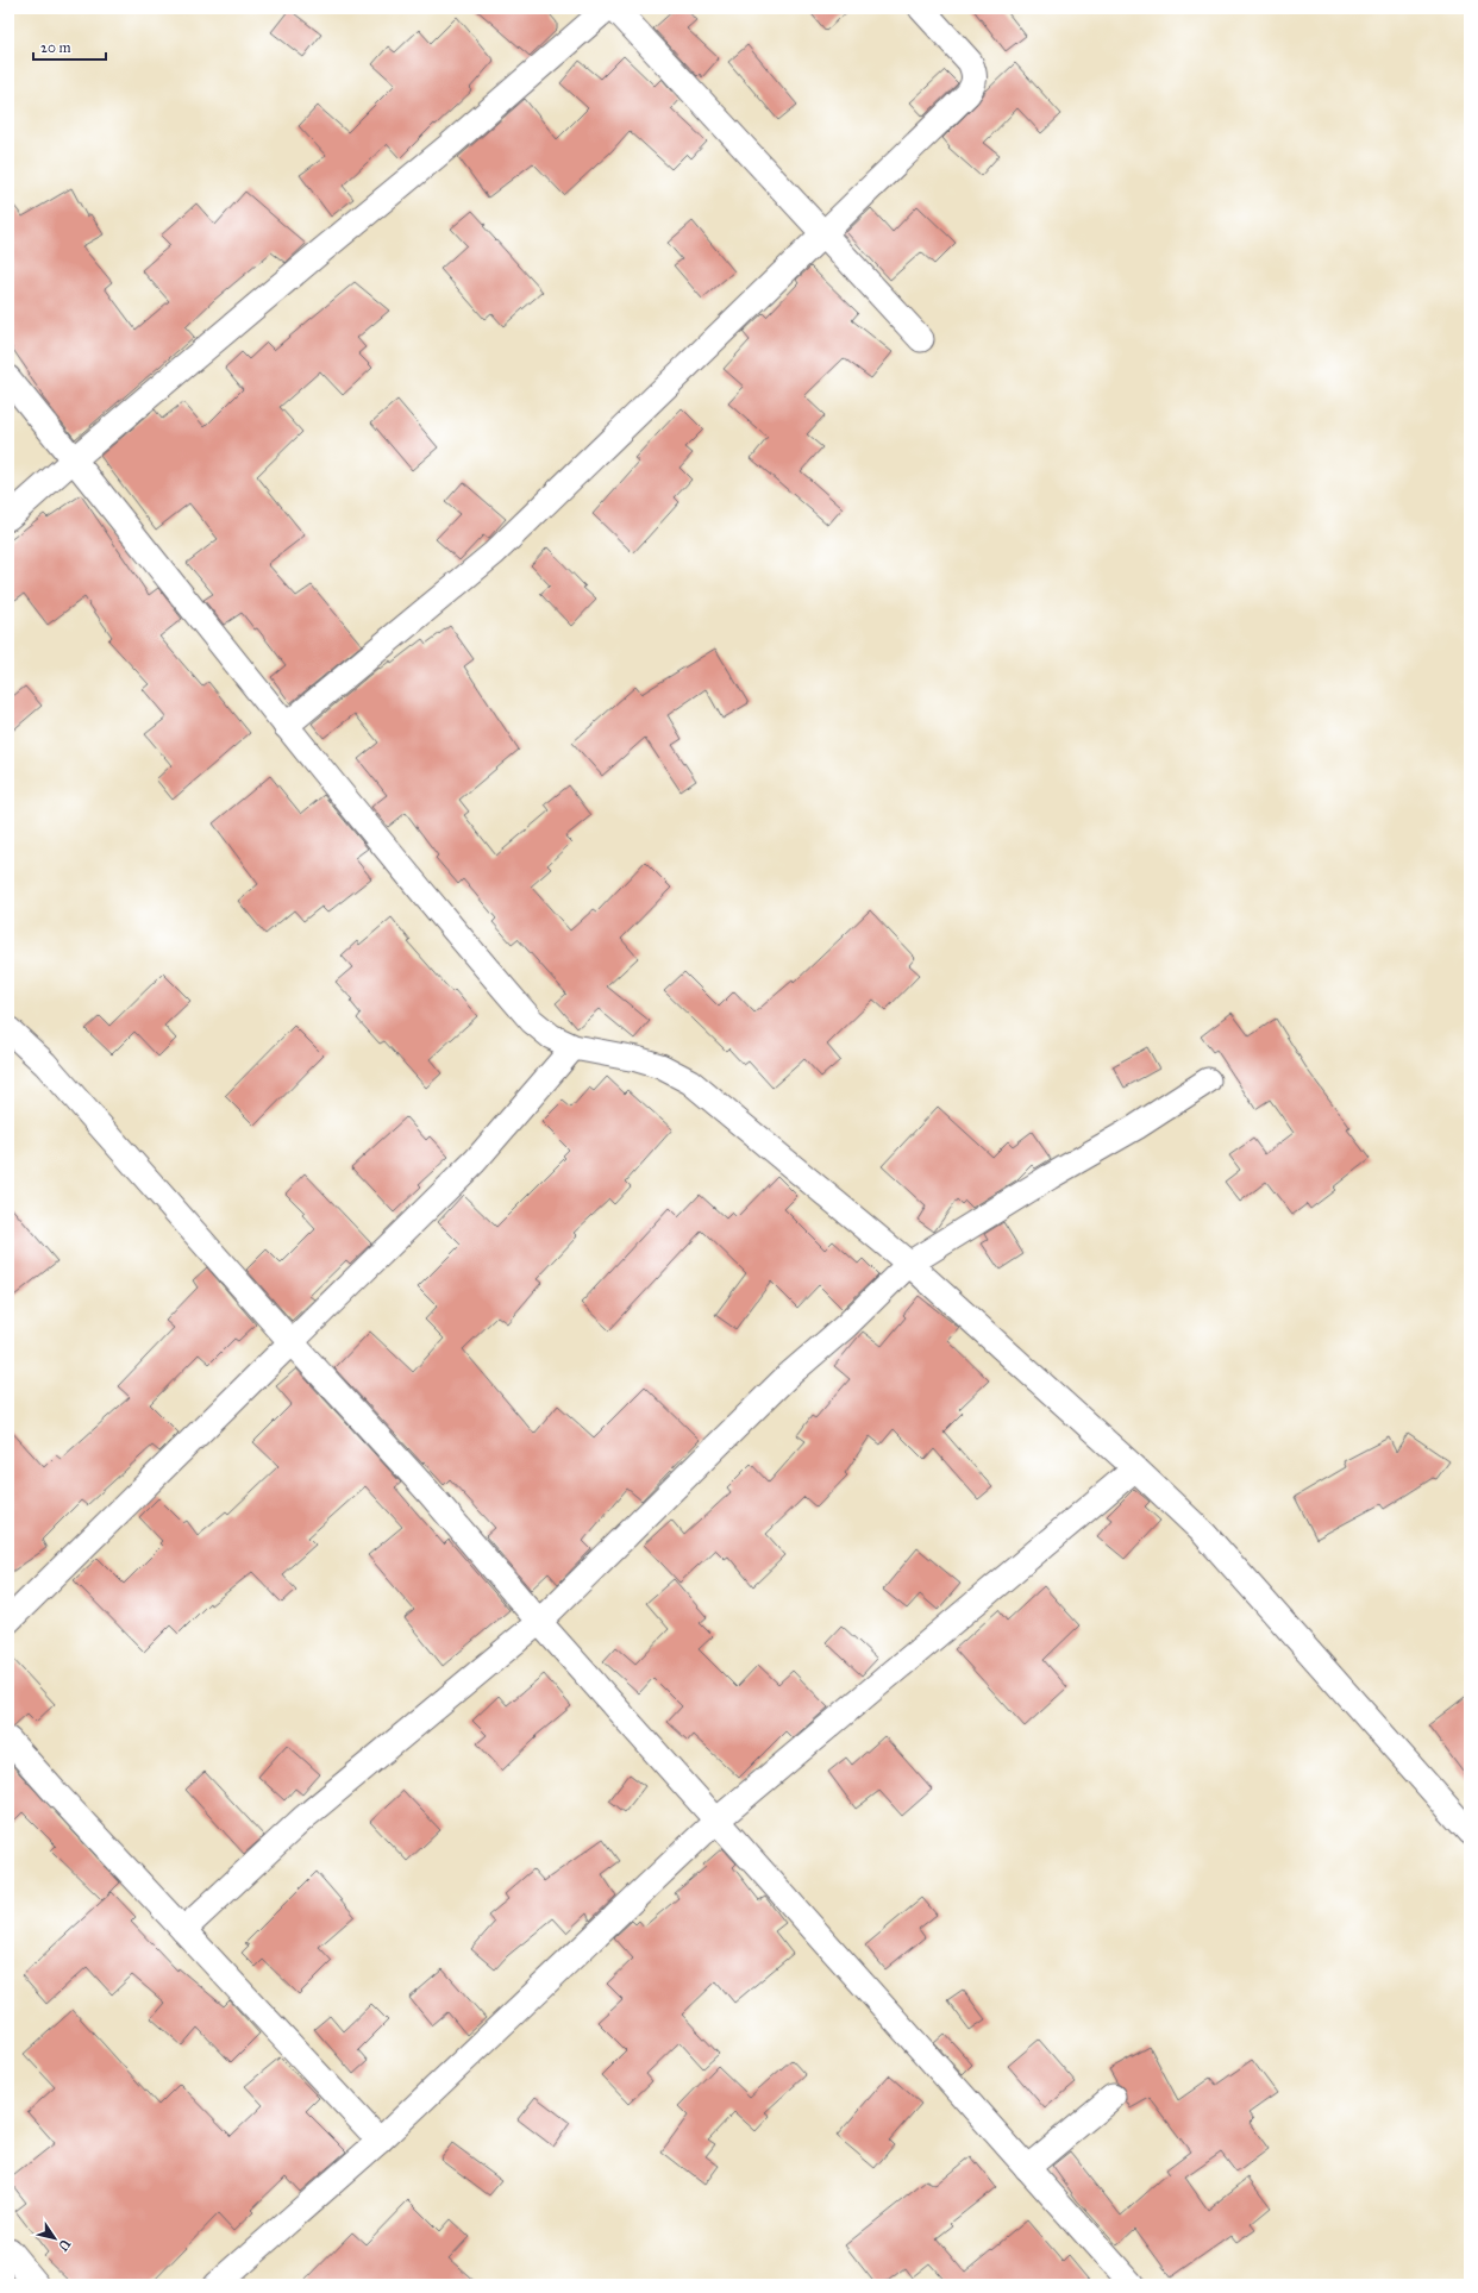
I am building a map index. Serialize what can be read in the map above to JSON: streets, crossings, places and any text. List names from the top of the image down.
{
  "scale_bar": "20 m",
  "north": "bottom right"
}
